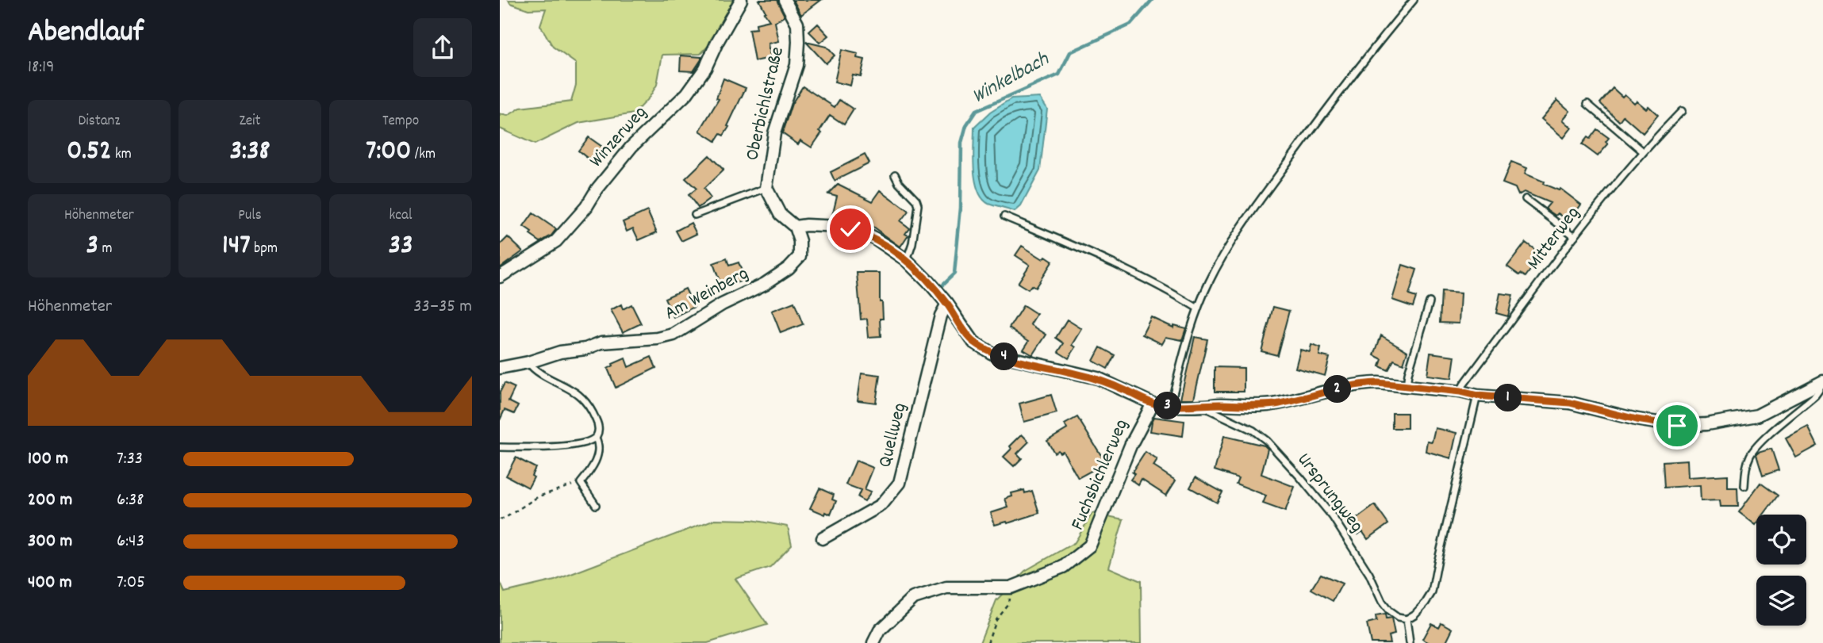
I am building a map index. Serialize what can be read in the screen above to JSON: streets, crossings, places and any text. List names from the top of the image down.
{
  "streets": {
    "street": [
      "Oberbichlstraße",
      "Winzerweg",
      "Am Weinberg",
      "Quellweg",
      "Fuchsbichlerweg"
    ],
    "lane": ["Mitterweg", "Ursprungweg"]
  },
  "crossings": [
    ["Oberbichlstraße", "Am Weinberg"]
  ],
  "water": ["Winkelbach"],
  "page": {
    "heading": ["Abendlauf", "18:19"],
    "stats": [
      ["Distanz", "0.52 km"],
      ["Zeit", "3:38"],
      ["Tempo", "7:00 /km"],
      ["Höhenmeter", "3 m"],
      ["Puls", "147 bpm"],
      ["kcal", "33"]
    ],
    "chart": ["Höhenmeter", "33–35 m"],
    "pins": [
      "4",
      "2",
      "1",
      "3"
    ],
    "list": [
      {
        "name": "100 m",
        "note": "7:33"
      },
      {
        "name": "200 m",
        "note": "6:38"
      },
      {
        "name": "300 m",
        "note": "6:43"
      },
      {
        "name": "400 m",
        "note": "7:05"
      }
    ]
  }
}
